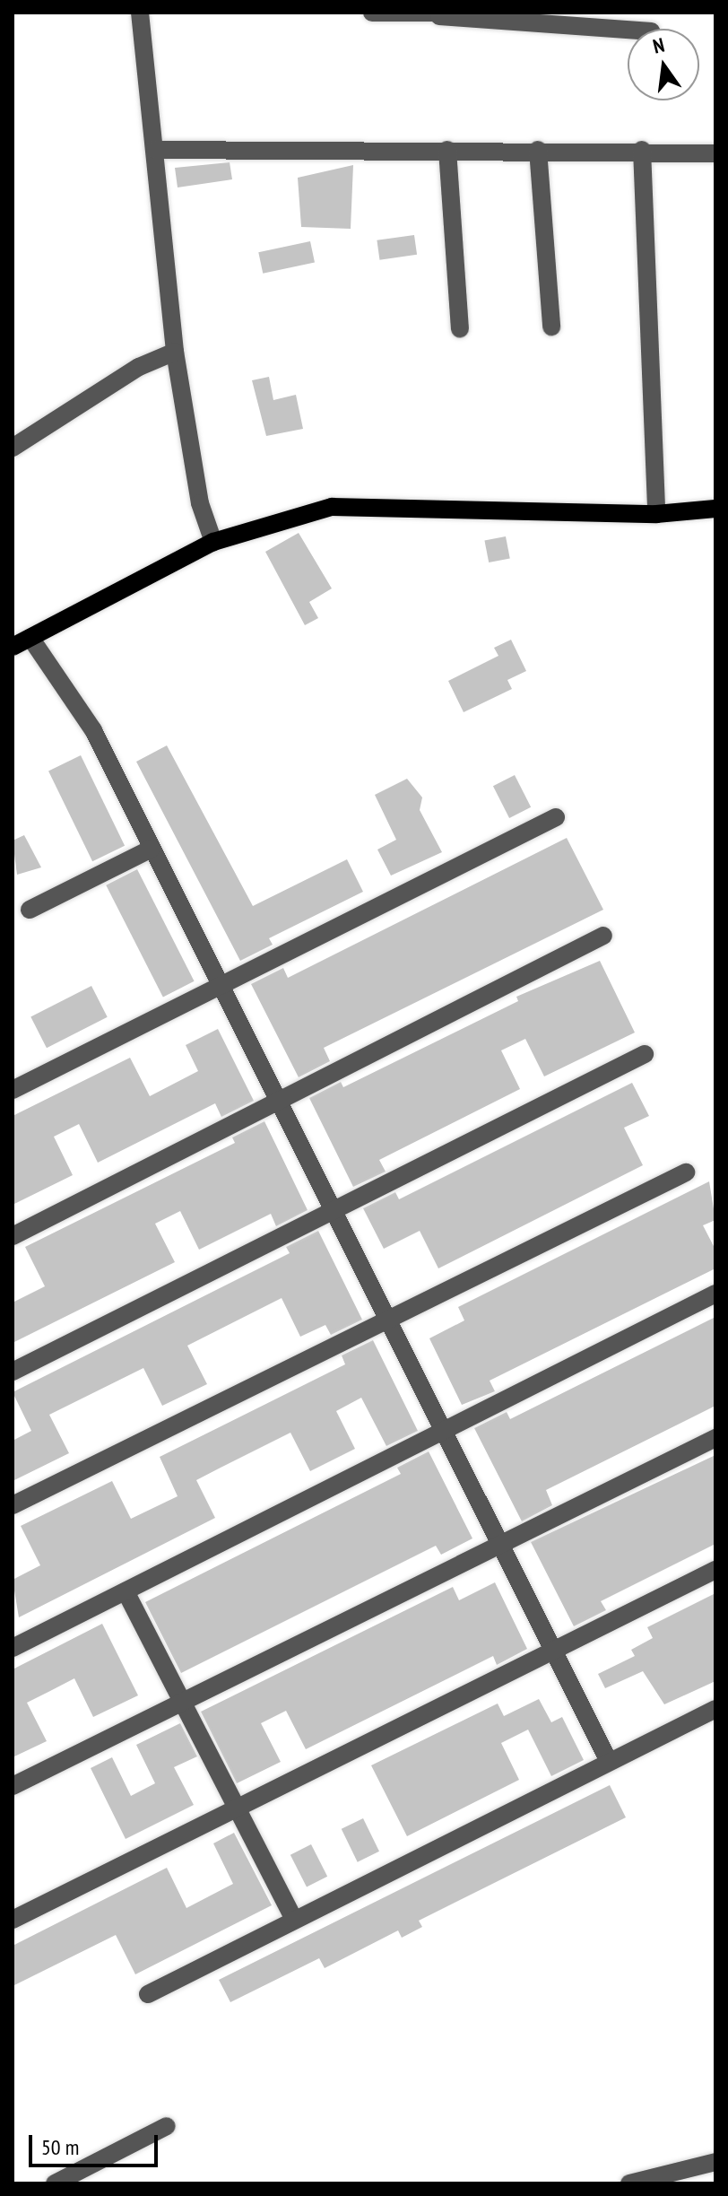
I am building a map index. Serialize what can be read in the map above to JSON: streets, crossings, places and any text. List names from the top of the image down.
{
  "scale_bar": "50 m",
  "north": "top"
}
